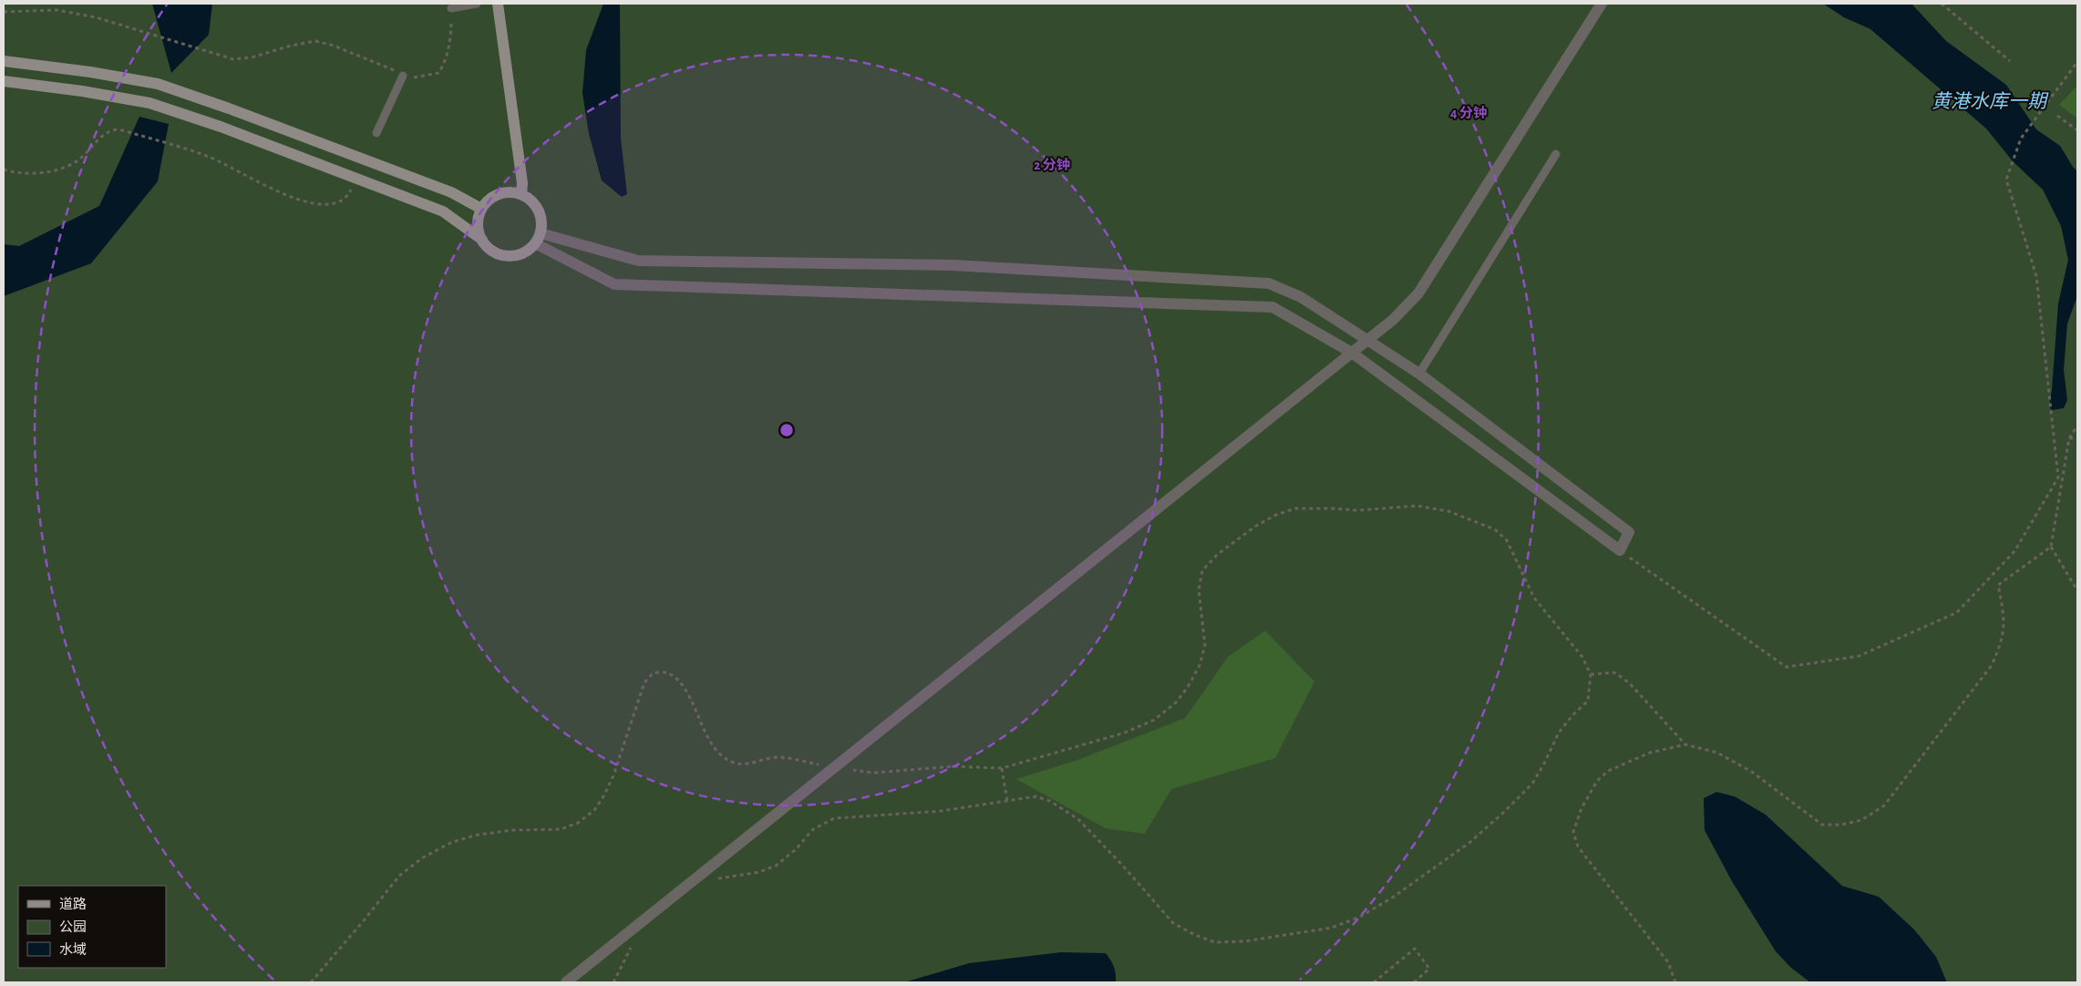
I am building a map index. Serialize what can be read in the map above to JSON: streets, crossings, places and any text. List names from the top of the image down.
{
  "water": ["黄港水库一期"],
  "legend": ["道路", "公园", "水域"],
  "rings": ["4 分钟", "2 分钟"]
}
